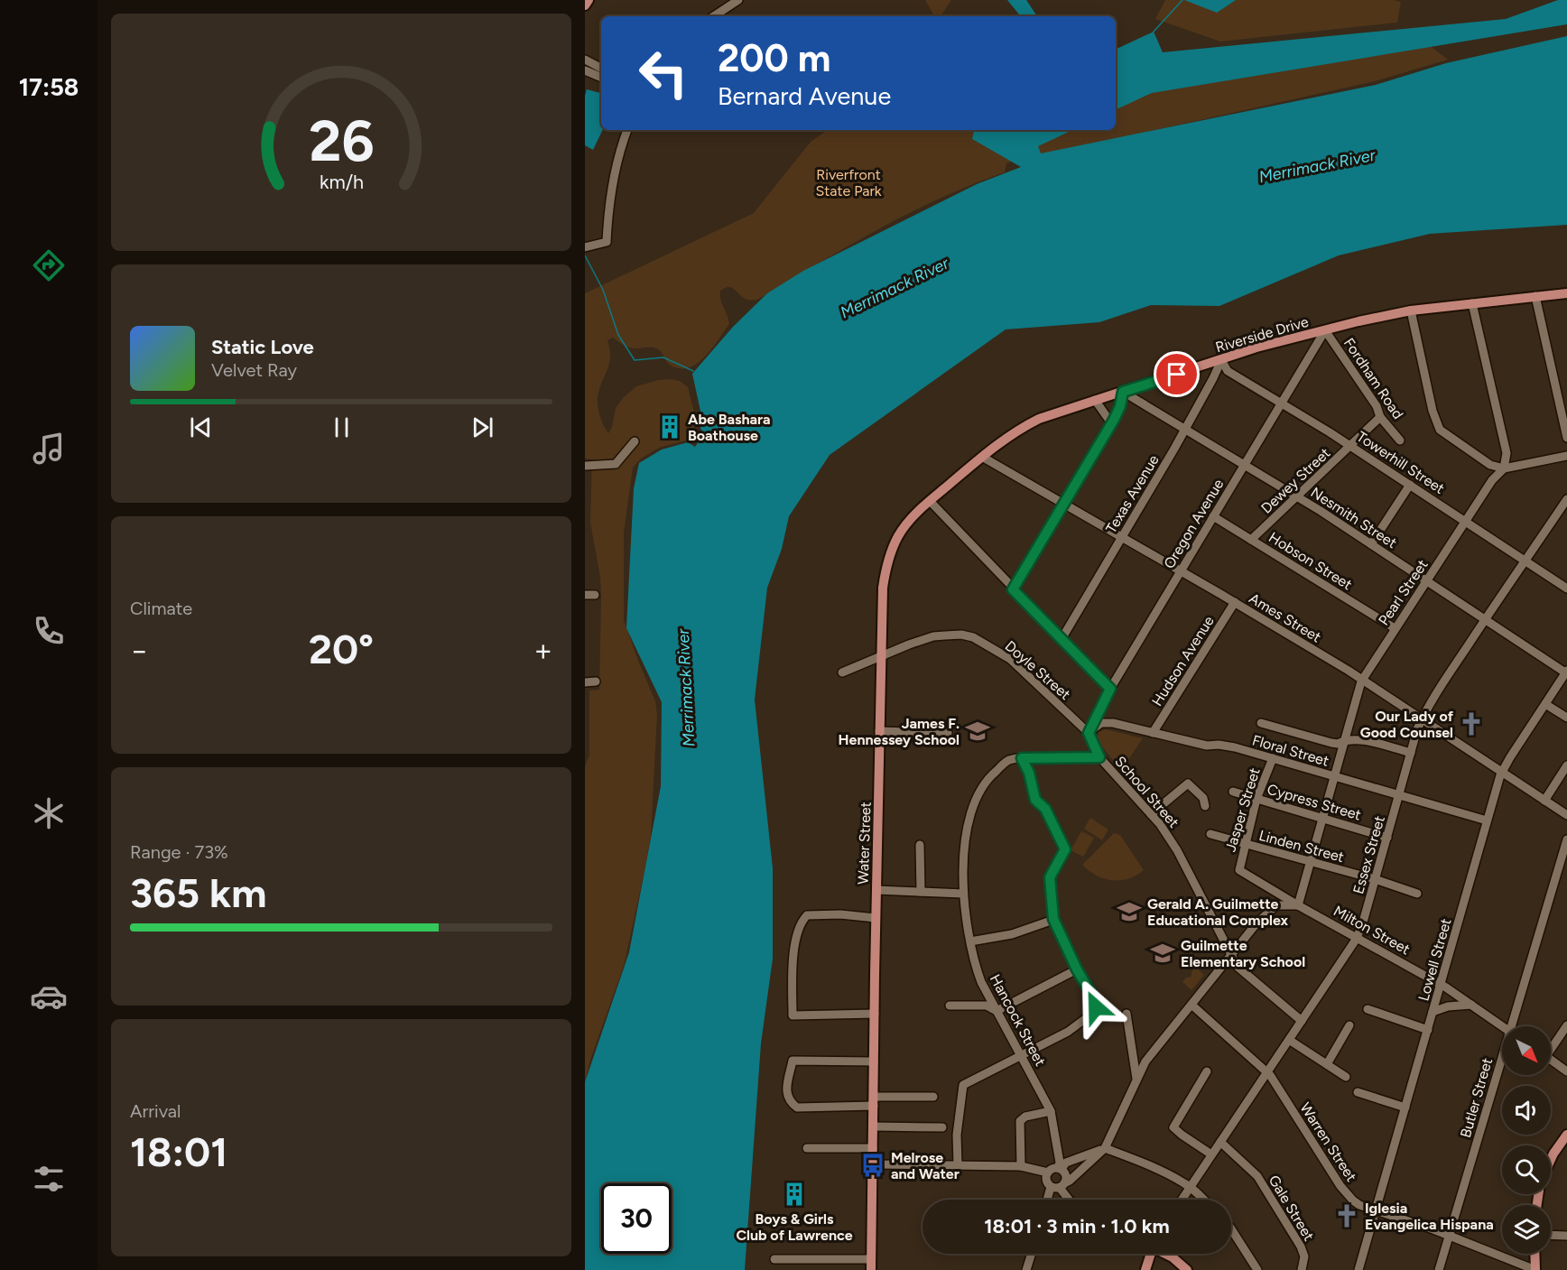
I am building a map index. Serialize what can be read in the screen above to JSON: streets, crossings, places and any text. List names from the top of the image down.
{
  "streets": {
    "main road": ["Riverside Drive", "Water Street"],
    "street": [
      "Fordham Road",
      "Towerhill Street",
      "Dewey Street",
      "Texas Avenue",
      "Nesmith Street",
      "Oregon Avenue",
      "Hobson Street",
      "Pearl Street",
      "Ames Street",
      "Hudson Avenue",
      "Doyle Street",
      "Floral Street",
      "School Street",
      "Cypress Street",
      "Jasper Street",
      "Linden Street",
      "Essex Street",
      "Milton Street",
      "Lowell Street",
      "Hancock Street",
      "Butler Street",
      "Warren Street",
      "Gale Street"
    ]
  },
  "crossings": [
    ["Riverside Drive", "Fordham Road"],
    ["Riverside Drive", "Towerhill Street"],
    ["Riverside Drive", "Texas Avenue"],
    ["Riverside Drive", "Nesmith Street"],
    ["Riverside Drive", "Oregon Avenue"],
    ["Riverside Drive", "Ames Street"],
    ["Riverside Drive", "Water Street"],
    ["Fordham Road", "Dewey Street"],
    ["Fordham Road", "Oregon Avenue"],
    ["Towerhill Street", "Dewey Street"],
    ["Towerhill Street", "Texas Avenue"],
    ["Towerhill Street", "Oregon Avenue"],
    ["Towerhill Street", "Pearl Street"],
    ["Towerhill Street", "Essex Street"],
    ["Dewey Street", "Nesmith Street"],
    ["Dewey Street", "Hobson Street"],
    ["Texas Avenue", "Nesmith Street"],
    ["Texas Avenue", "Ames Street"],
    ["Nesmith Street", "Oregon Avenue"],
    ["Nesmith Street", "Pearl Street"],
    ["Nesmith Street", "Essex Street"],
    ["Nesmith Street", "Lowell Street"],
    ["Oregon Avenue", "Hobson Street"],
    ["Oregon Avenue", "Ames Street"],
    ["Oregon Avenue", "Doyle Street"],
    ["Oregon Avenue", "Floral Street"],
    ["Oregon Avenue", "School Street"],
    ["Hobson Street", "Pearl Street"],
    ["Pearl Street", "Ames Street"],
    ["Pearl Street", "Floral Street"],
    ["Pearl Street", "Cypress Street"],
    ["Pearl Street", "Linden Street"],
    ["Pearl Street", "Milton Street"],
    ["Ames Street", "Hudson Avenue"],
    ["Ames Street", "Water Street"],
    ["Ames Street", "Essex Street"],
    ["Ames Street", "Lowell Street"],
    ["Hudson Avenue", "Floral Street"],
    ["Doyle Street", "Floral Street"],
    ["Doyle Street", "School Street"],
    ["Doyle Street", "Water Street"],
    ["Floral Street", "School Street"],
    ["Floral Street", "Jasper Street"],
    ["Floral Street", "Essex Street"],
    ["Floral Street", "Lowell Street"],
    ["School Street", "Essex Street"],
    ["School Street", "Hancock Street"],
    ["Cypress Street", "Jasper Street"],
    ["Cypress Street", "Essex Street"],
    ["Jasper Street", "Linden Street"],
    ["Jasper Street", "Milton Street"],
    ["Linden Street", "Essex Street"],
    ["Essex Street", "Milton Street"],
    ["Essex Street", "Warren Street"],
    ["Essex Street", "Gale Street"],
    ["Milton Street", "Lowell Street"],
    ["Lowell Street", "Warren Street"],
    ["Butler Street", "Warren Street"]
  ],
  "water": ["Merrimack River"],
  "parks": ["Riverfront State Park"],
  "places": {
    "building": ["Abe Bashara Boathouse", "Boys & Girls Club of Lawrence"],
    "church": ["Our Lady of Good Counsel", "Iglesia Evangelica Hispana"],
    "school or university": ["James F. Hennessey School", "Gerald A. Guilmette Educational Complex", "Guilmette Elementary School"],
    "bus stop": ["Melrose and Water"]
  },
  "north": "bottom right",
  "page": {
    "tabs": "17:58",
    "turn": ["200 m", "Bernard Avenue"],
    "song": ["Static Love", "Velvet Ray"],
    "tile": [
      "Climate",
      ["Range · 73%", "365 km"],
      ["Arrival", "18:01"]
    ],
    "heat": ["−", "20°", "+"],
    "limit": "30",
    "trip": "18:01 · 3 min · 1.0 km",
    "gauge": ["26", "km/h"]
  }
}
